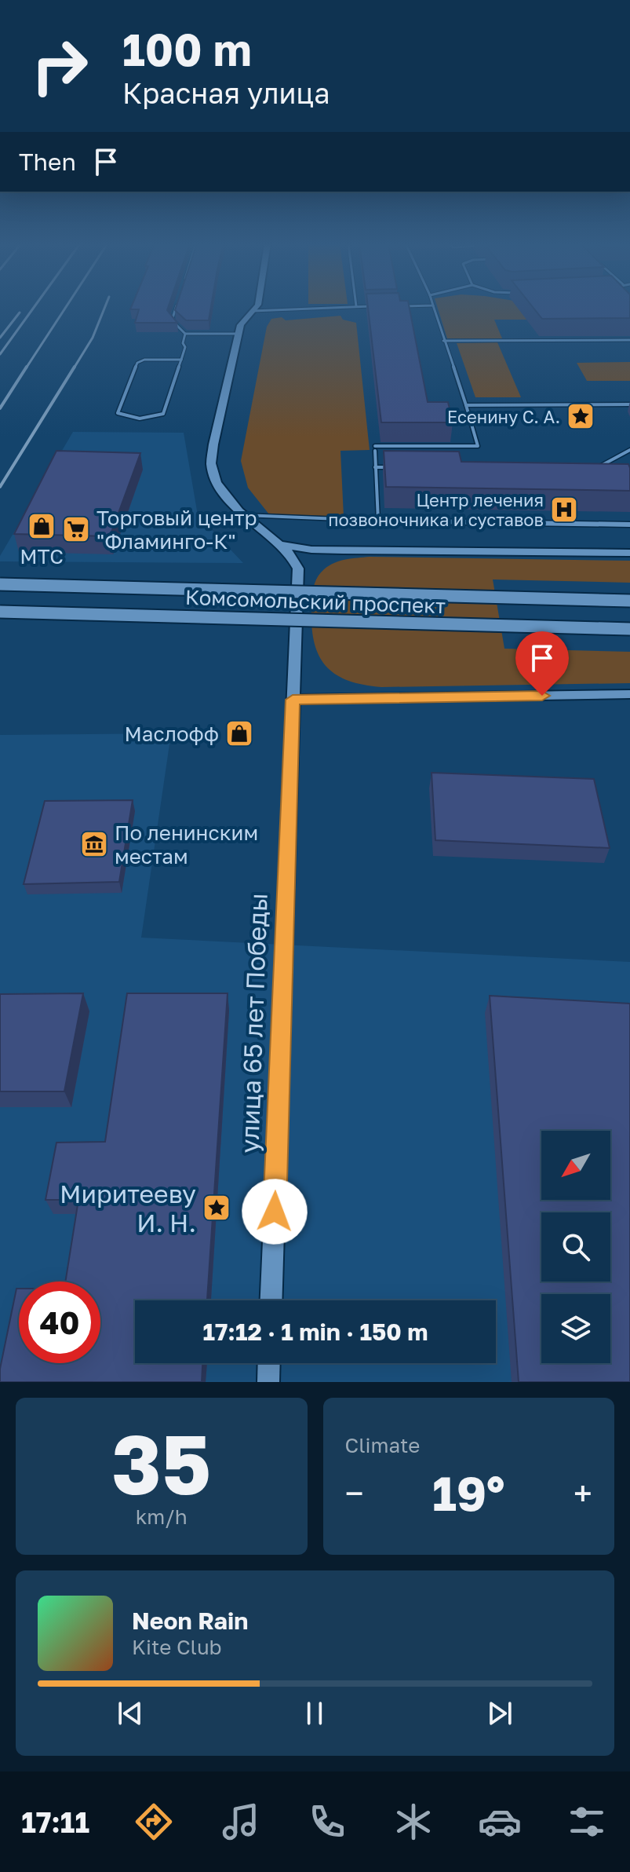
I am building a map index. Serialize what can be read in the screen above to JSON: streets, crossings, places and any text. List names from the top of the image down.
{
  "streets": {
    "main road": ["Комсомольский проспект", "улица 65 лет Победы"]
  },
  "places": {
    "place": ["Есенину С. А.", "Миритееву И. Н."],
    "hospital": ["Центр лечения позвоночника и суставов"],
    "shop": ["МТС", "Маслофф"],
    "supermarket": ["Торговый центр \"Фламинго-К\""],
    "museum": ["По ленинским местам"]
  },
  "north": "bottom left",
  "page": {
    "turn": ["100 m", "Красная улица"],
    "then": "Then",
    "limit": "40",
    "trip": "17:12 · 1 min · 150 m",
    "tile": [
      ["35", "km/h"],
      "Climate"
    ],
    "heat": ["−", "19°", "+"],
    "song": ["Neon Rain", "Kite Club"],
    "tabs": "17:11"
  }
}
